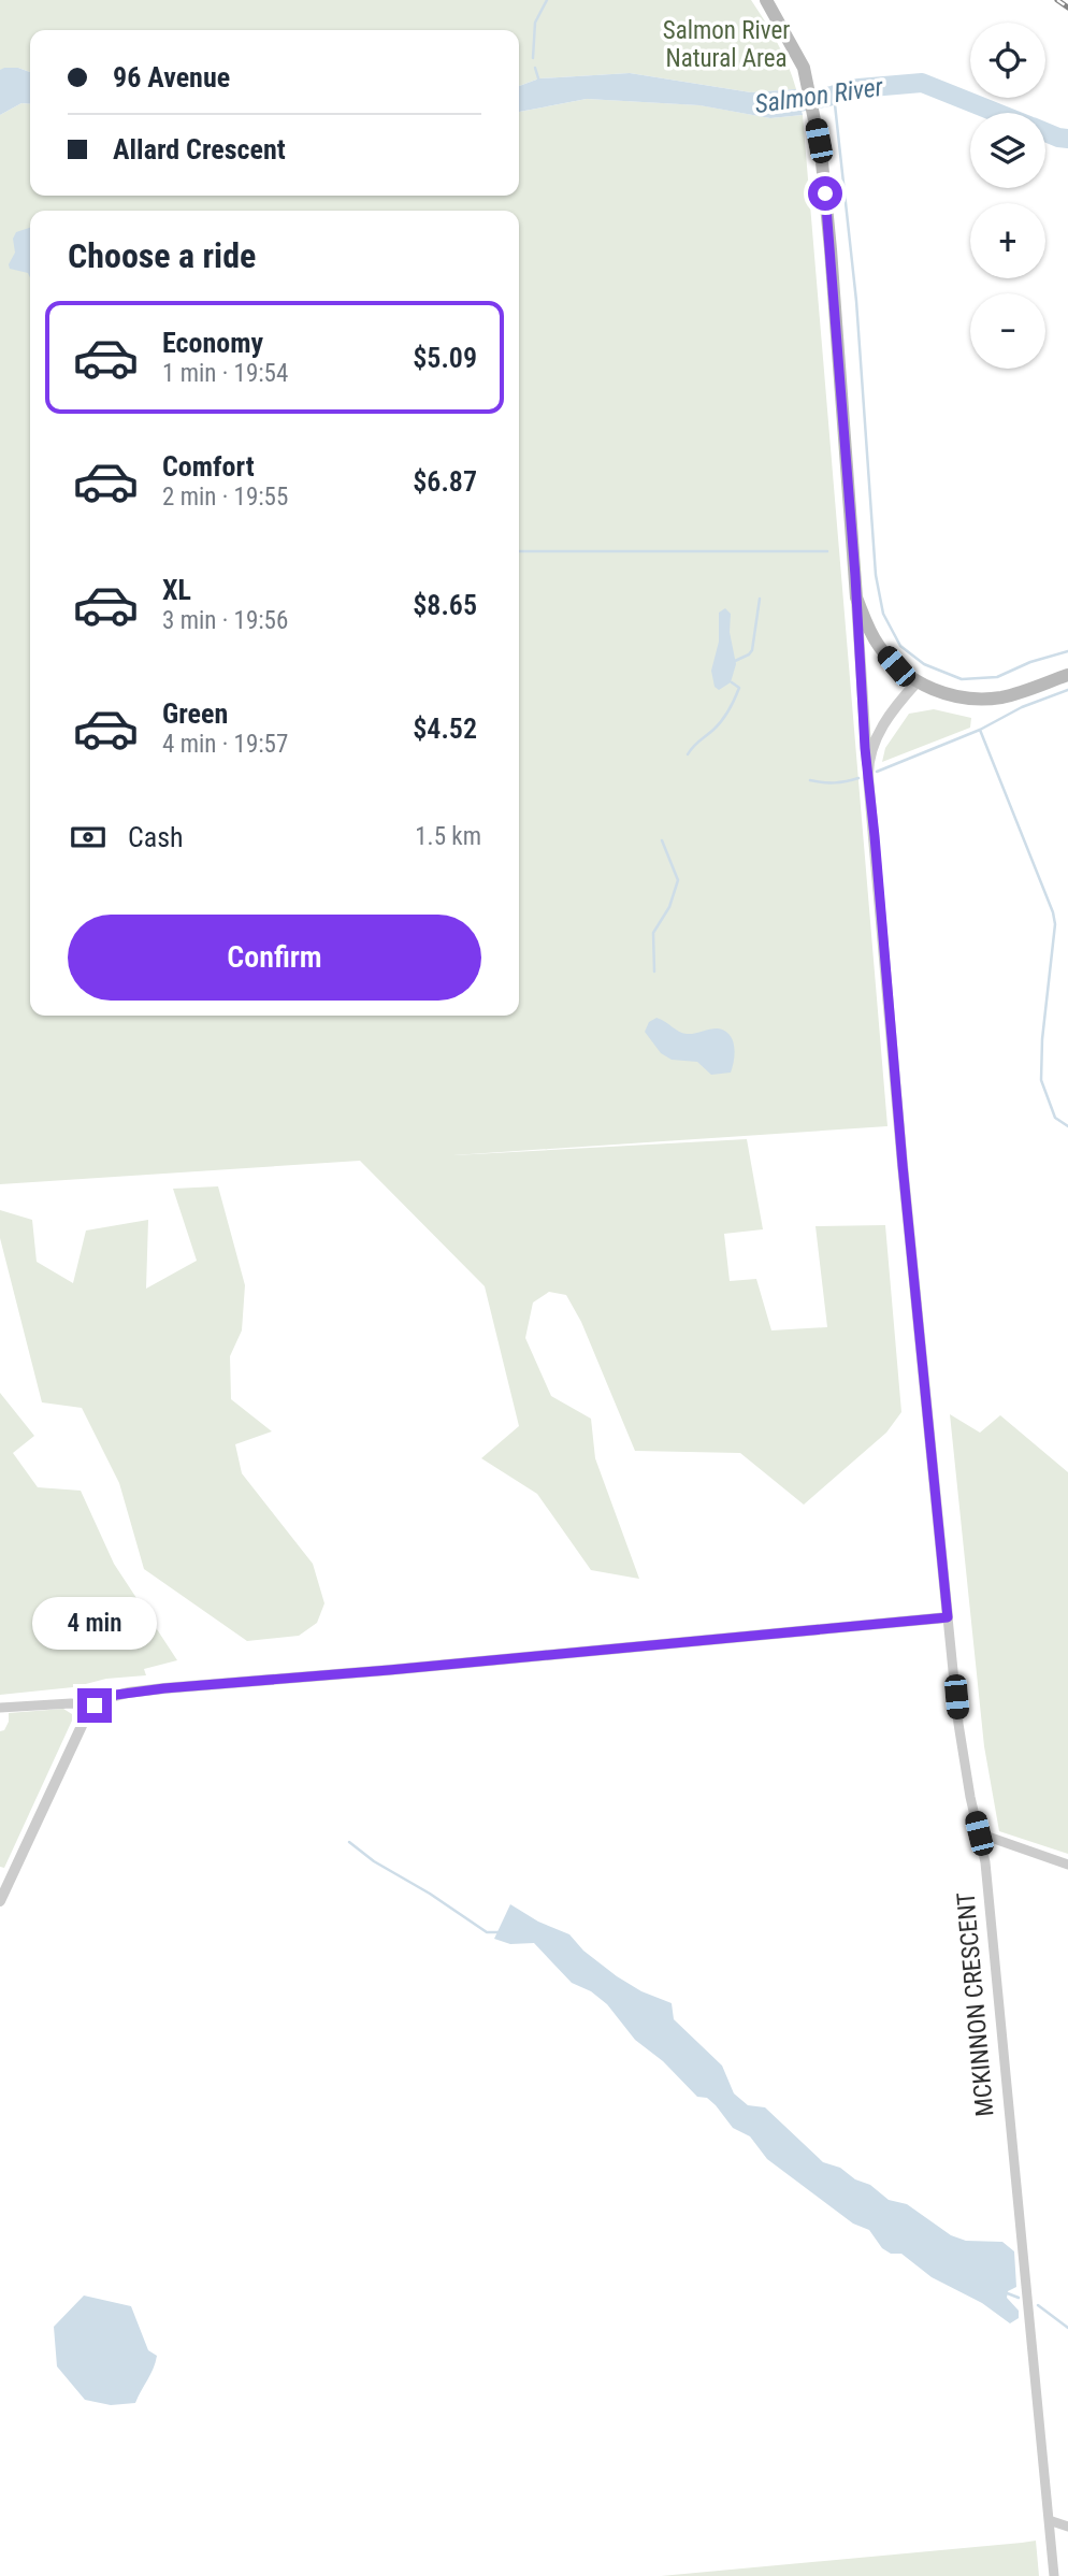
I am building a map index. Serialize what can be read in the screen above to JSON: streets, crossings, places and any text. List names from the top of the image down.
{
  "streets": {
    "street": ["MCKINNON CRESCENT"]
  },
  "water": ["Salmon River"],
  "parks": ["Salmon River Natural Area"],
  "page": {
    "map_buttons": ["+", "−"],
    "banner": ["96 Avenue", "Allard Crescent"],
    "heading": "Choose a ride",
    "list": [
      {
        "name": "Economy",
        "note": "1 min · 19:54",
        "value": "$5.09"
      },
      {
        "name": "Comfort",
        "note": "2 min · 19:55",
        "value": "$6.87"
      },
      {
        "name": "XL",
        "note": "3 min · 19:56",
        "value": "$8.65"
      },
      {
        "name": "Green",
        "note": "4 min · 19:57",
        "value": "$4.52"
      }
    ],
    "pay": ["Cash", "1.5 km"],
    "buttons": "Confirm",
    "bubble": "4 min"
  }
}
